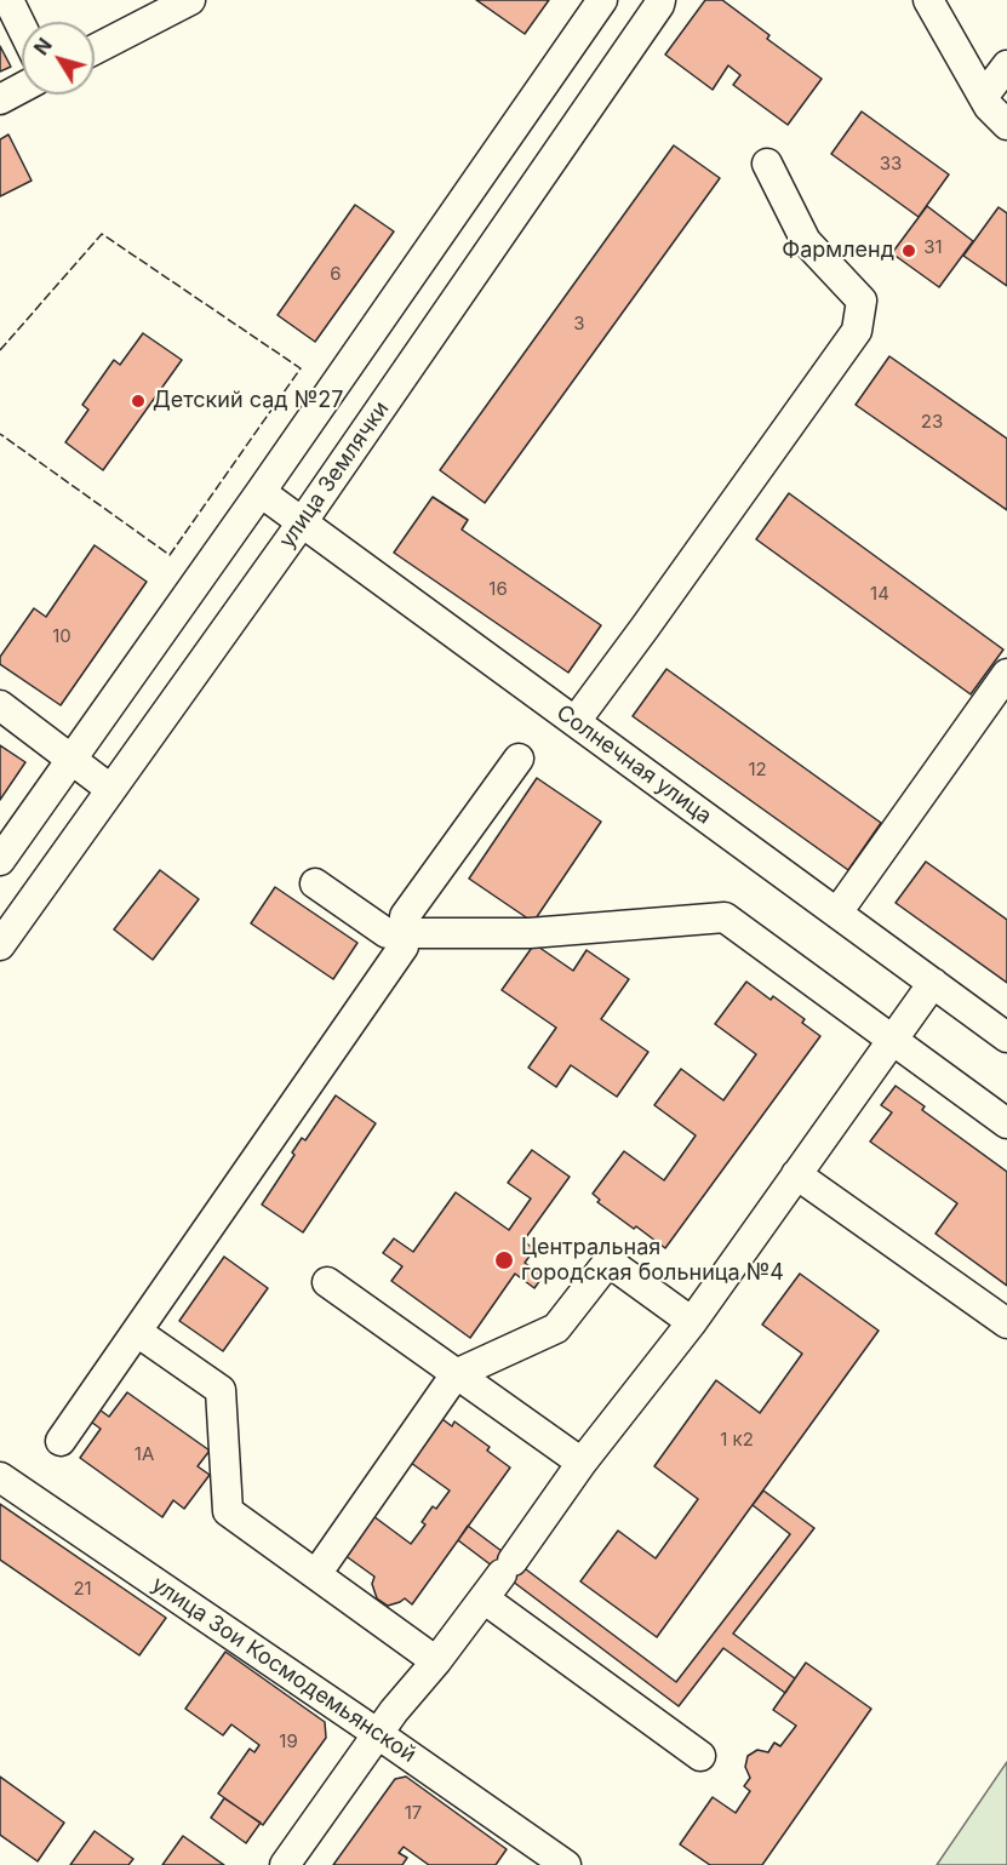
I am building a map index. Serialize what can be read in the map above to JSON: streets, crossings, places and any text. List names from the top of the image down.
{
  "streets": {
    "street": ["улица Землячки", "Солнечная улица", "улица Зои Космодемьянской"]
  },
  "crossings": [
    ["улица Землячки", "Солнечная улица"]
  ],
  "places": ["Фармленд", "Детский сад №27", "Центральная городская больница №4"],
  "house_numbers": [
    "33",
    "31",
    "6",
    "3",
    "23",
    "16",
    "14",
    "10",
    "12",
    "1 к2",
    "1А",
    "21",
    "19",
    "17"
  ],
  "north": "top left"
}
